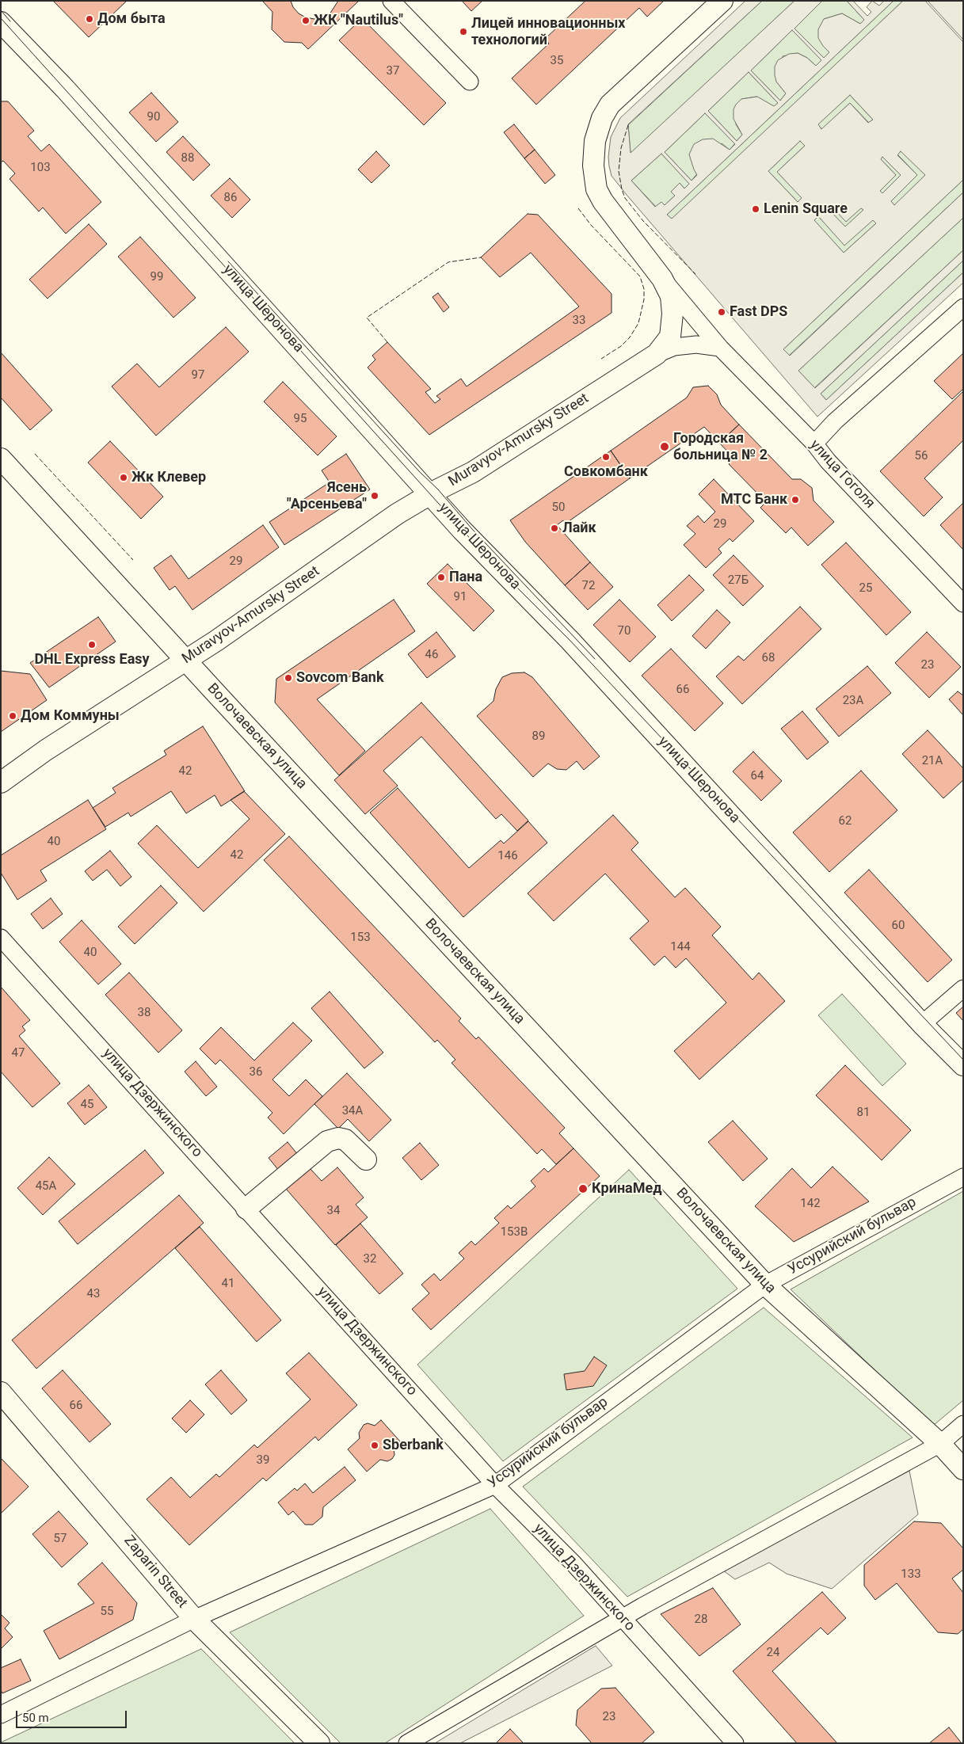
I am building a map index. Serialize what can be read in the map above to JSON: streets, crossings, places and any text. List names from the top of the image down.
{
  "streets": {
    "main road": [
      "улица Шеронова",
      "Muravyov-Amursky Street",
      "Волочаевская улица",
      "Zaparin Street"
    ],
    "street": ["улица Гоголя", "улица Дзержинского", "Уссурийский бульвар"]
  },
  "crossings": [
    ["улица Шеронова", "Muravyov-Amursky Street"],
    ["Muravyov-Amursky Street", "улица Гоголя"],
    ["Muravyov-Amursky Street", "Волочаевская улица"],
    ["Волочаевская улица", "Уссурийский бульвар"],
    ["улица Дзержинского", "Уссурийский бульвар"],
    ["Уссурийский бульвар", "Zaparin Street"]
  ],
  "places": [
    "Дом быта",
    "ЖК \"Nautilus\"",
    "Лицей инновационных технологий",
    "Lenin Square",
    "Fast DPS",
    "Городская больница № 2",
    "Совкомбанк",
    "Жк Клевер",
    "Ясень \"Арсеньева\"",
    "МТС Банк",
    "Лайк",
    "Пана",
    "DHL Express Easy",
    "Sovcom Bank",
    "Дом Коммуны",
    "КринаМед",
    "Sberbank"
  ],
  "house_numbers": [
    "35",
    "37",
    "90",
    "88",
    "103",
    "86",
    "99",
    "33",
    "97",
    "95",
    "56",
    "50",
    "29",
    "29",
    "27Б",
    "72",
    "25",
    "91",
    "70",
    "46",
    "68",
    "23",
    "66",
    "23А",
    "89",
    "21А",
    "42",
    "64",
    "62",
    "40",
    "42",
    "146",
    "60",
    "153",
    "144",
    "40",
    "38",
    "47",
    "36",
    "45",
    "34А",
    "81",
    "45А",
    "142",
    "34",
    "153В",
    "32",
    "41",
    "43",
    "66",
    "39",
    "57",
    "133",
    "55",
    "28",
    "24",
    "23"
  ],
  "scale_bar": "50 m"
}
